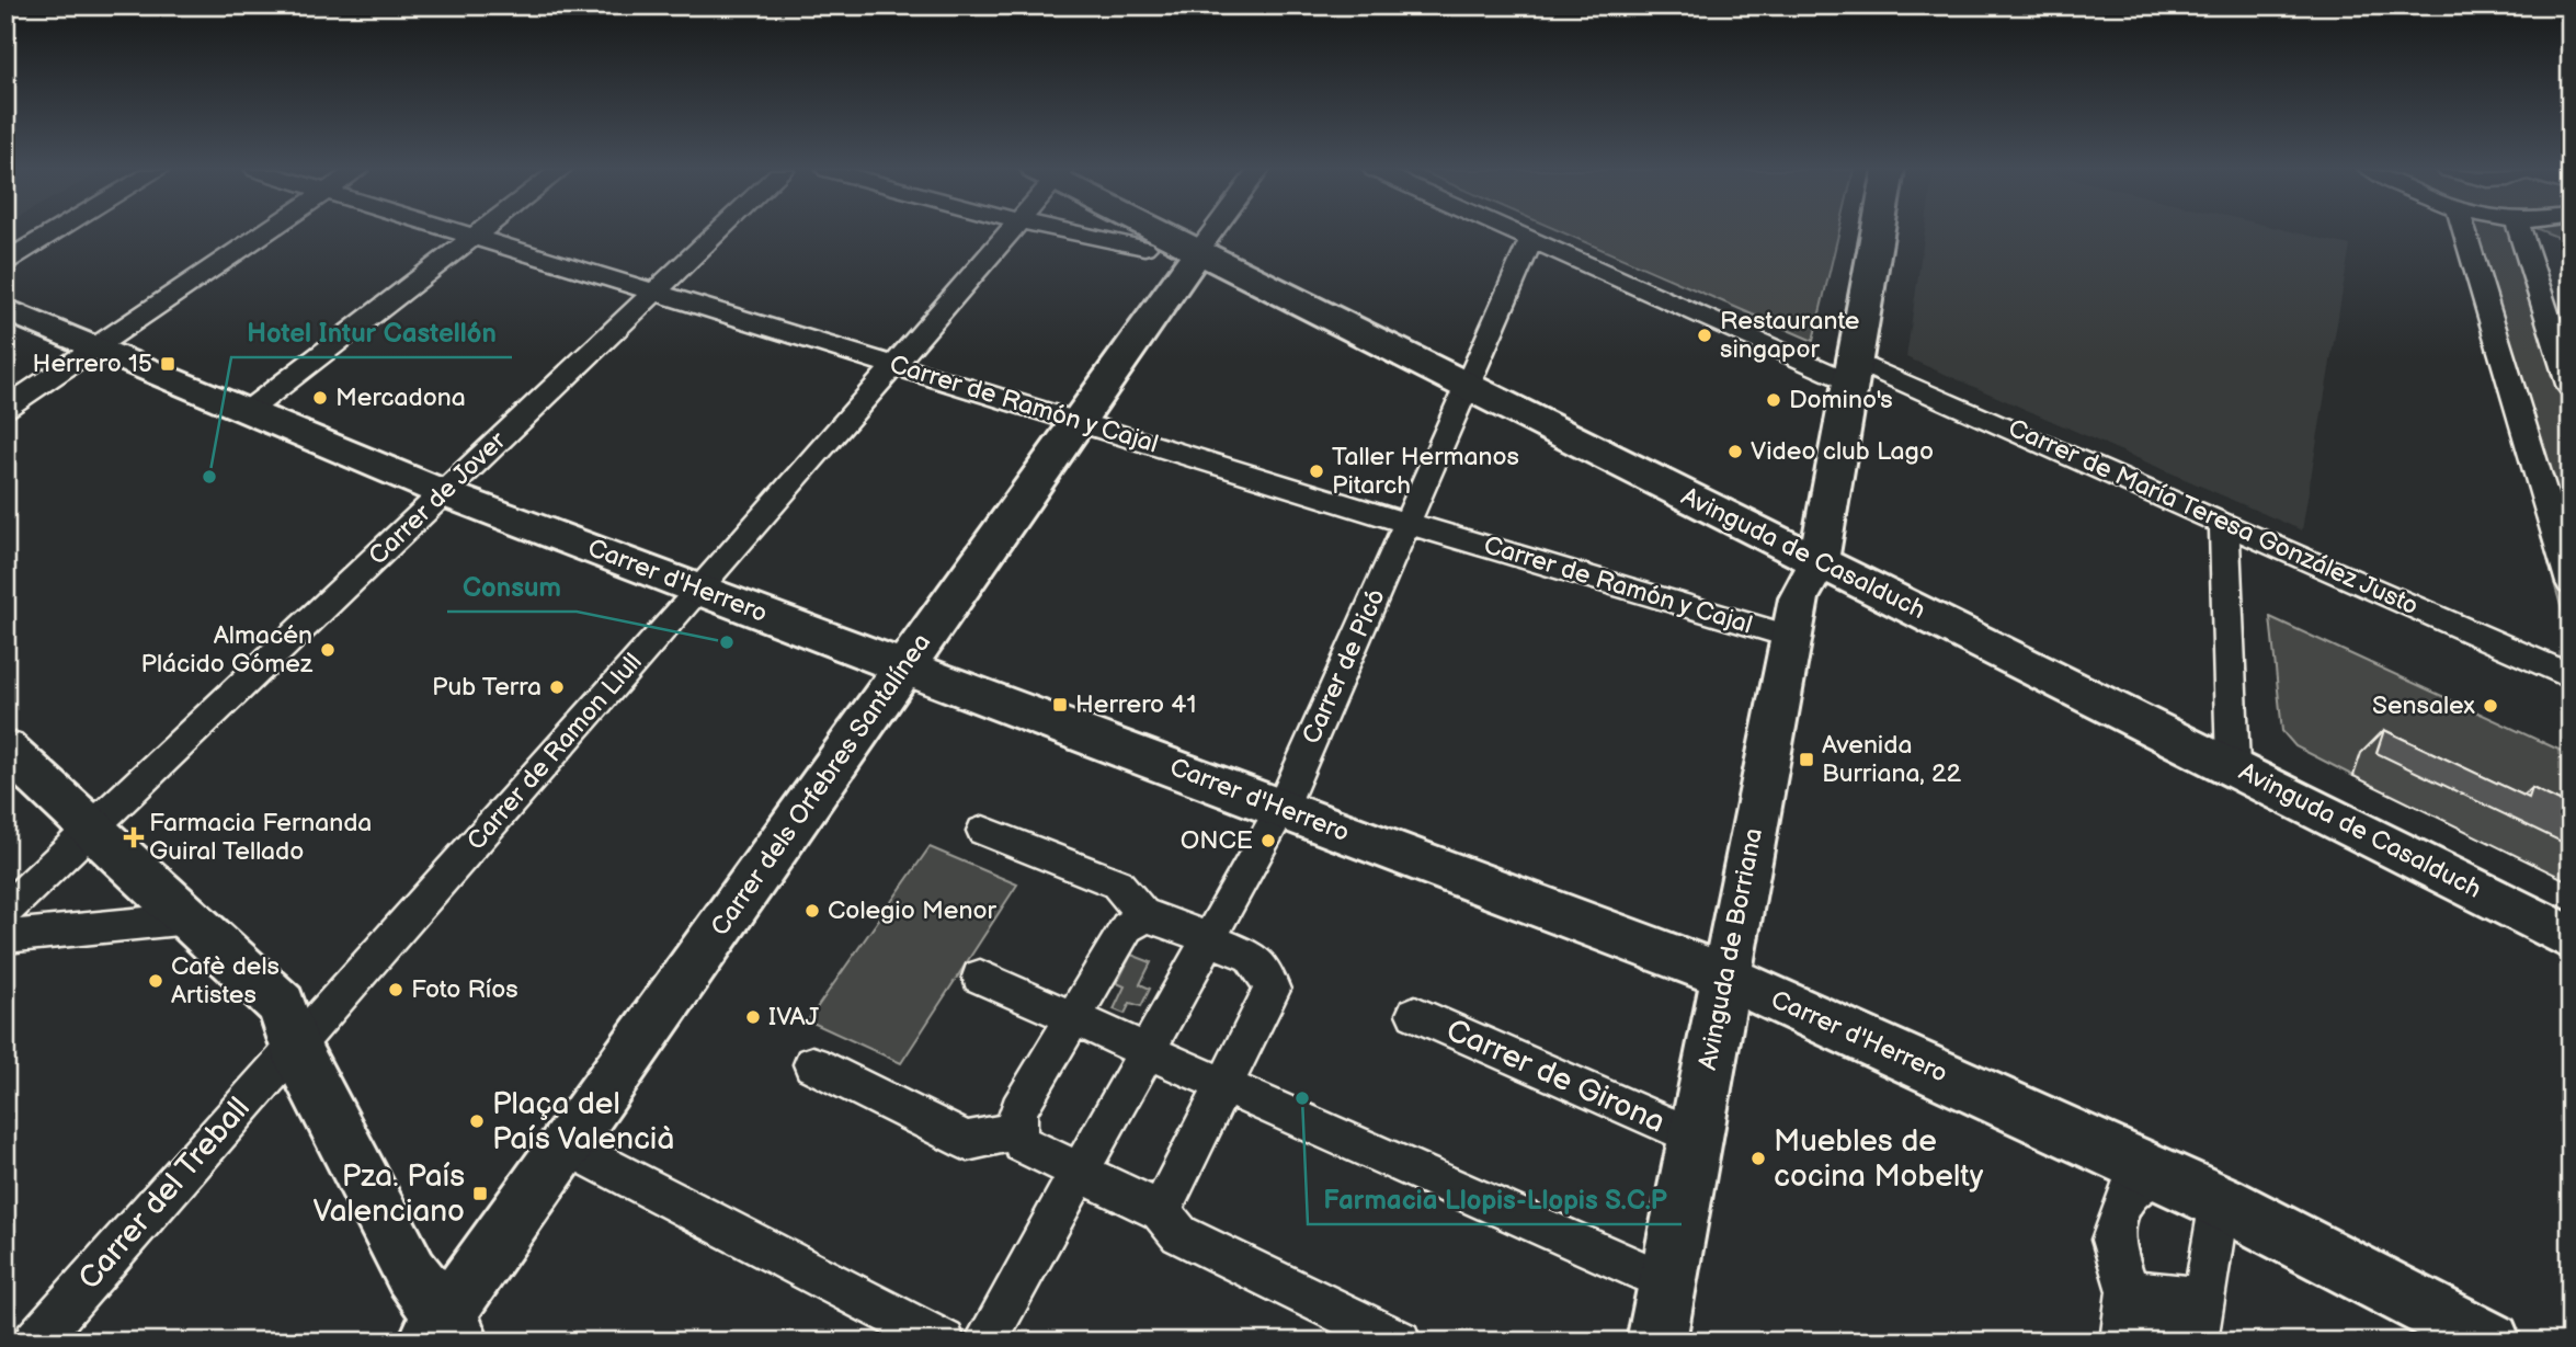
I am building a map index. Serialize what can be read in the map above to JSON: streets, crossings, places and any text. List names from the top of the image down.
{
  "streets": {
    "street": [
      "Carrer de Ramón y Cajal",
      "Carrer de Jover",
      "Carrer de María Teresa González Justo",
      "Avinguda de Casalduch",
      "Carrer d'Herrero",
      "Carrer de Picó",
      "Carrer de Ramon Llull",
      "Carrer dels Orfebres Santalínea",
      "Avinguda de Borriana",
      "Carrer de Girona",
      "Carrer del Treball"
    ]
  },
  "crossings": [
    ["Carrer de Ramón y Cajal", "Carrer de Jover"],
    ["Carrer de Ramón y Cajal", "Carrer de Picó"],
    ["Carrer de Ramón y Cajal", "Carrer de Ramon Llull"],
    ["Carrer de Ramón y Cajal", "Carrer dels Orfebres Santalínea"],
    ["Carrer de Ramón y Cajal", "Avinguda de Borriana"],
    ["Carrer de Jover", "Carrer d'Herrero"],
    ["Carrer de María Teresa González Justo", "Carrer de Picó"],
    ["Carrer de María Teresa González Justo", "Avinguda de Borriana"],
    ["Avinguda de Casalduch", "Carrer de Picó"],
    ["Avinguda de Casalduch", "Carrer dels Orfebres Santalínea"],
    ["Avinguda de Casalduch", "Avinguda de Borriana"],
    ["Carrer d'Herrero", "Carrer de Picó"],
    ["Carrer d'Herrero", "Carrer de Ramon Llull"],
    ["Carrer d'Herrero", "Carrer dels Orfebres Santalínea"],
    ["Carrer d'Herrero", "Avinguda de Borriana"],
    ["Carrer de Ramon Llull", "Carrer del Treball"],
    ["Avinguda de Borriana", "Carrer de Girona"]
  ],
  "places": {
    "other": [
      "Restaurante singapor",
      "Mercadona",
      "Domino's",
      "Video club Lago",
      "Taller Hermanos Pitarch",
      "Hotel Intur Castellón",
      "Consum",
      "Almacén Plácido Gómez",
      "Pub Terra",
      "Sensalex",
      "ONCE",
      "Colegio Menor",
      "Cafè dels Artistes",
      "Foto Ríos",
      "IVAJ",
      "Farmacia Llopis-Llopis S.C.P",
      "Plaça del País Valencià",
      "Muebles de cocina Mobelty"
    ],
    "transit": [
      "Herrero 15",
      "Herrero 41",
      "Avenida Burriana, 22",
      "Pza. País Valenciano"
    ],
    "health": ["Farmacia Fernanda Guiral Tellado"]
  }
}
